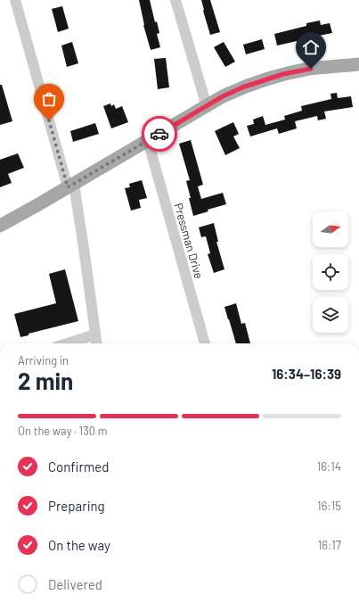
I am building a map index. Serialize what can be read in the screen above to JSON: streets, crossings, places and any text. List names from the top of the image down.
{
  "streets": {
    "street": ["Pressman Drive"]
  },
  "north": "right",
  "page": {
    "heading": ["2 min", "Arriving in", "16:34–16:39"],
    "bar": "On the way · 130 m",
    "list": [
      ["Confirmed", "16:14"],
      ["Preparing", "16:15"],
      ["On the way", "16:17"],
      "Delivered"
    ]
  }
}
